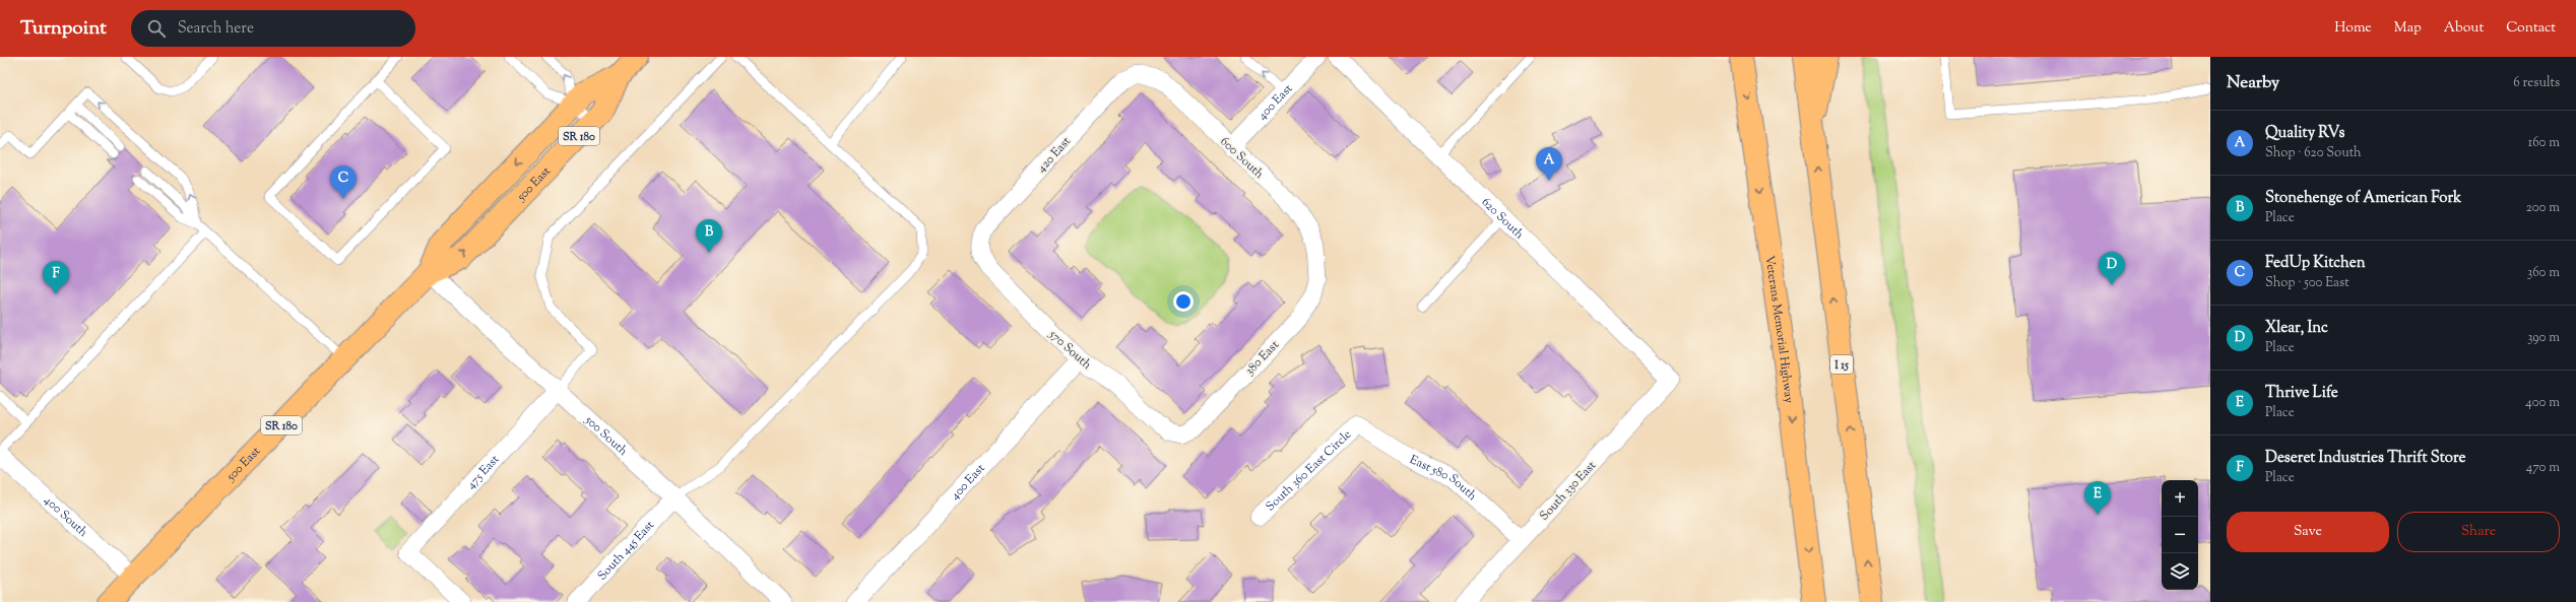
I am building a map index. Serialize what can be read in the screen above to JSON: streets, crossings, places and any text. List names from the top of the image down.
{
  "streets": {
    "main road": [
      "SR 180",
      "500 East",
      "Veterans Memorial Highway",
      "I 15"
    ],
    "street": [
      "400 East",
      "420 East",
      "600 South",
      "620 South",
      "570 South",
      "380 East",
      "500 South",
      "South 360 East Circle",
      "475 East",
      "East 580 South",
      "South 330 East",
      "400 South",
      "South 445 East"
    ]
  },
  "crossings": [
    ["400 East", "600 South"],
    ["400 East", "570 South"],
    ["420 East", "600 South"],
    ["420 East", "570 South"],
    ["600 South", "380 East"],
    ["500 East", "500 South"],
    ["500 East", "400 South"],
    ["620 South", "South 330 East"],
    ["570 South", "380 East"],
    ["500 South", "475 East"],
    ["500 South", "South 445 East"],
    ["South 360 East Circle", "East 580 South"],
    ["East 580 South", "South 330 East"]
  ],
  "page": {
    "header": "Turnpoint",
    "search": "Search here",
    "nav": [
      "Home",
      "Map",
      "About",
      "Contact"
    ],
    "heading": ["Nearby", "6 results"],
    "list": [
      {
        "mark": "A",
        "name": "Quality RVs",
        "note": "Shop · 620 South",
        "value": "160 m"
      },
      {
        "mark": "B",
        "name": "Stonehenge of American Fork",
        "note": "Place",
        "value": "200 m"
      },
      {
        "mark": "C",
        "name": "FedUp Kitchen",
        "note": "Shop · 500 East",
        "value": "360 m"
      },
      {
        "mark": "D",
        "name": "Xlear, Inc",
        "note": "Place",
        "value": "390 m"
      },
      {
        "mark": "E",
        "name": "Thrive Life",
        "note": "Place",
        "value": "400 m"
      },
      {
        "mark": "F",
        "name": "Deseret Industries Thrift Store",
        "note": "Place",
        "value": "470 m"
      }
    ],
    "pins": [
      "A",
      "C",
      "B",
      "D",
      "F",
      "E"
    ],
    "map_buttons": ["+", "−"],
    "buttons": ["Save", "Share"]
  }
}
